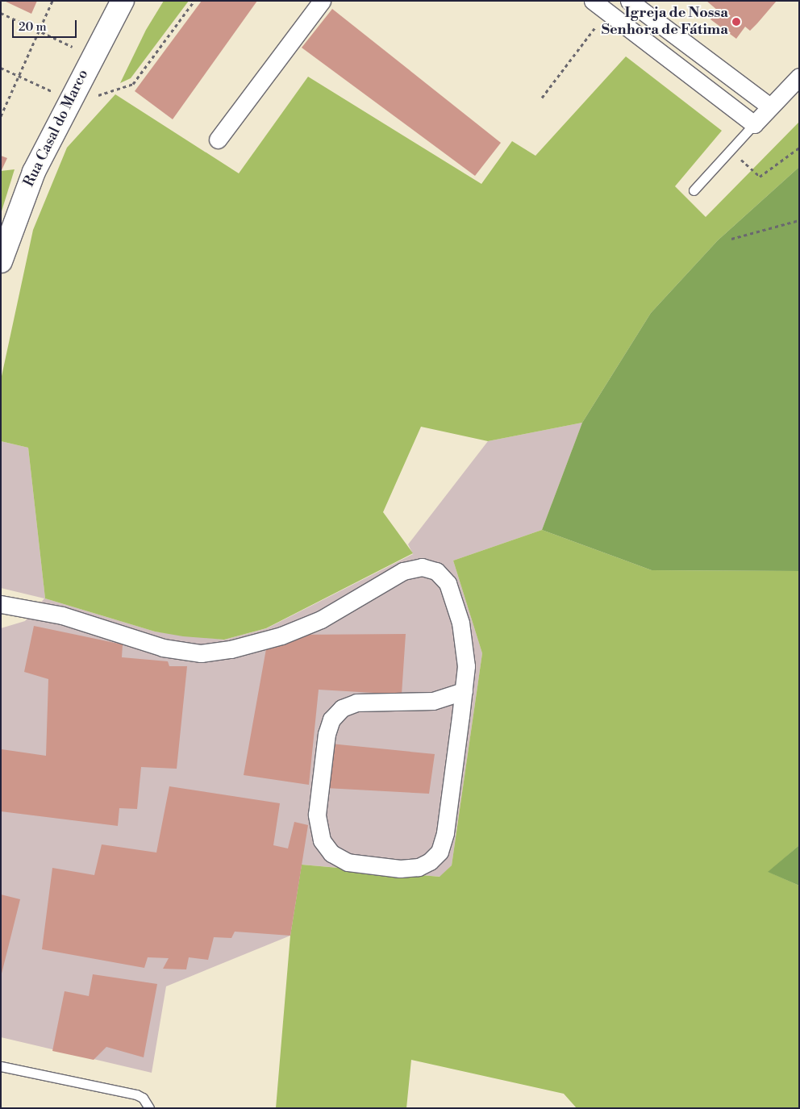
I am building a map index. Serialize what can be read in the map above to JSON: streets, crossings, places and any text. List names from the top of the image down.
{
  "streets": {
    "main road": ["Rua Casal do Marco"]
  },
  "places": ["Igreja de Nossa Senhora de Fátima"],
  "scale_bar": "20 m"
}
